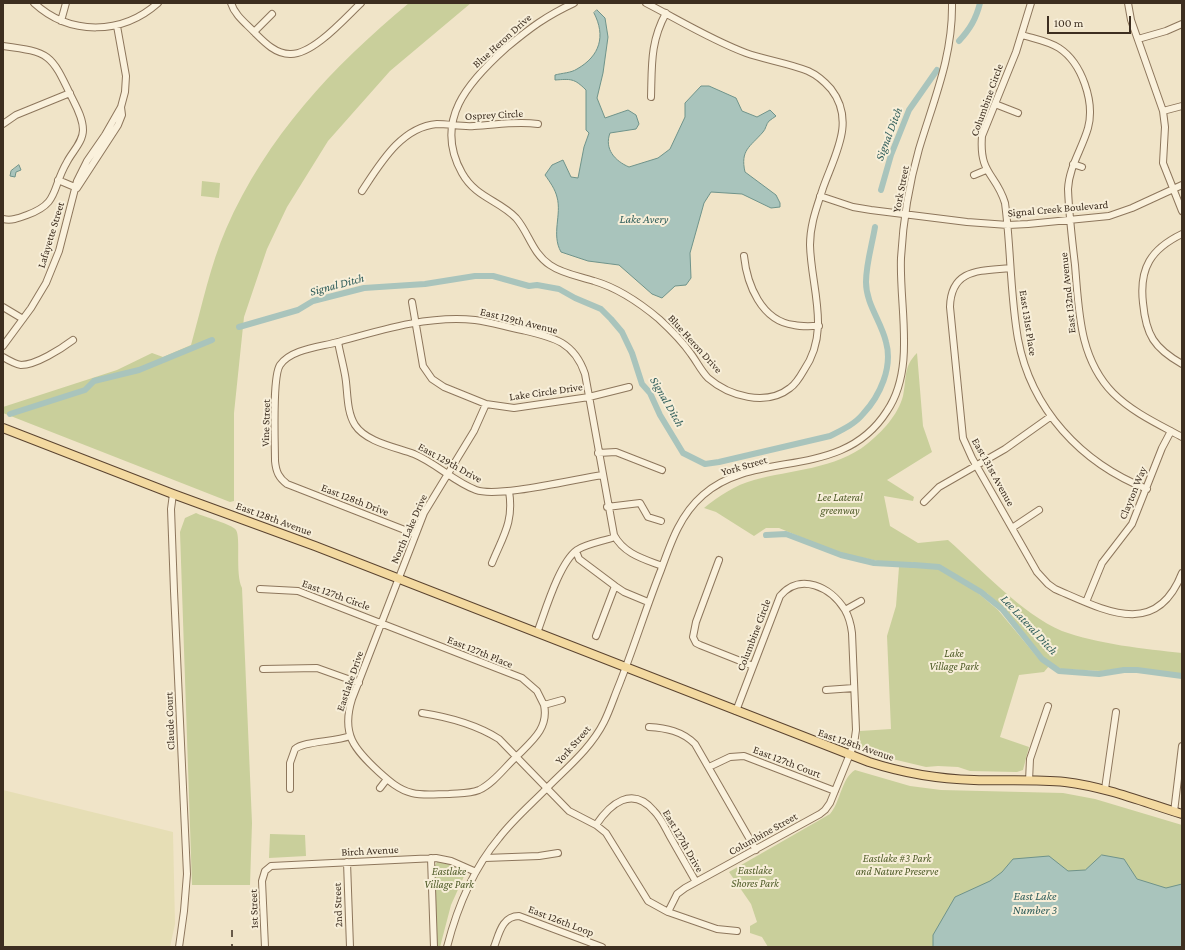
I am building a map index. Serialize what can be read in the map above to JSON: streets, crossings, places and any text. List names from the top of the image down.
{
  "streets": {
    "main road": ["East 128th Avenue"],
    "street": [
      "Blue Heron Drive",
      "Columbine Circle",
      "Osprey Circle",
      "York Street",
      "Signal Creek Boulevard",
      "Lafayette Street",
      "East 132nd Avenue",
      "East 129th Avenue",
      "East 131st Place",
      "Lake Circle Drive",
      "Vine Street",
      "East 129th Drive",
      "East 131st Avenue",
      "Clayton Way",
      "East 128th Drive",
      "North Lake Drive",
      "East 127th Circle",
      "East 127th Place",
      "Eastlake Drive",
      "Claude Court",
      "East 127th Court",
      "Columbine Street",
      "East 127th Drive",
      "Birch Avenue",
      "2nd Street",
      "1st Street",
      "East 126th Loop"
    ]
  },
  "crossings": [
    ["Blue Heron Drive", "Osprey Circle"],
    ["Blue Heron Drive", "Signal Creek Boulevard"],
    ["Columbine Circle", "Signal Creek Boulevard"],
    ["Columbine Circle", "East 132nd Avenue"],
    ["Columbine Circle", "East 131st Place"],
    ["Columbine Circle", "East 128th Avenue"],
    ["York Street", "Signal Creek Boulevard"],
    ["York Street", "East 129th Avenue"],
    ["York Street", "East 128th Avenue"],
    ["York Street", "Birch Avenue"],
    ["Signal Creek Boulevard", "East 132nd Avenue"],
    ["Signal Creek Boulevard", "East 131st Place"],
    ["East 132nd Avenue", "Clayton Way"],
    ["East 129th Avenue", "Lake Circle Drive"],
    ["East 129th Avenue", "Vine Street"],
    ["East 129th Avenue", "East 129th Drive"],
    ["East 131st Place", "East 131st Avenue"],
    ["East 131st Place", "Clayton Way"],
    ["Lake Circle Drive", "North Lake Drive"],
    ["Vine Street", "East 128th Drive"],
    ["East 129th Drive", "North Lake Drive"],
    ["East 131st Avenue", "Clayton Way"],
    ["East 128th Drive", "North Lake Drive"],
    ["East 128th Avenue", "North Lake Drive"],
    ["East 128th Avenue", "Eastlake Drive"],
    ["East 128th Avenue", "Claude Court"],
    ["East 128th Avenue", "Columbine Street"],
    ["North Lake Drive", "Eastlake Drive"],
    ["East 127th Circle", "East 127th Place"],
    ["East 127th Circle", "Eastlake Drive"],
    ["East 127th Place", "Eastlake Drive"],
    ["East 127th Court", "Columbine Street"],
    ["Columbine Street", "East 127th Drive"],
    ["Birch Avenue", "2nd Street"],
    ["Birch Avenue", "1st Street"]
  ],
  "water": [
    "Signal Ditch",
    "Lake Avery",
    "Lee Lateral Ditch",
    "East Lake Number 3"
  ],
  "parks": [
    "Lee Lateral greenway",
    "Lake Village Park",
    "Eastlake #3 Park and Nature Preserve",
    "Eastlake Shores Park",
    "Eastlake Village Park"
  ],
  "scale_bar": "100 m"
}
